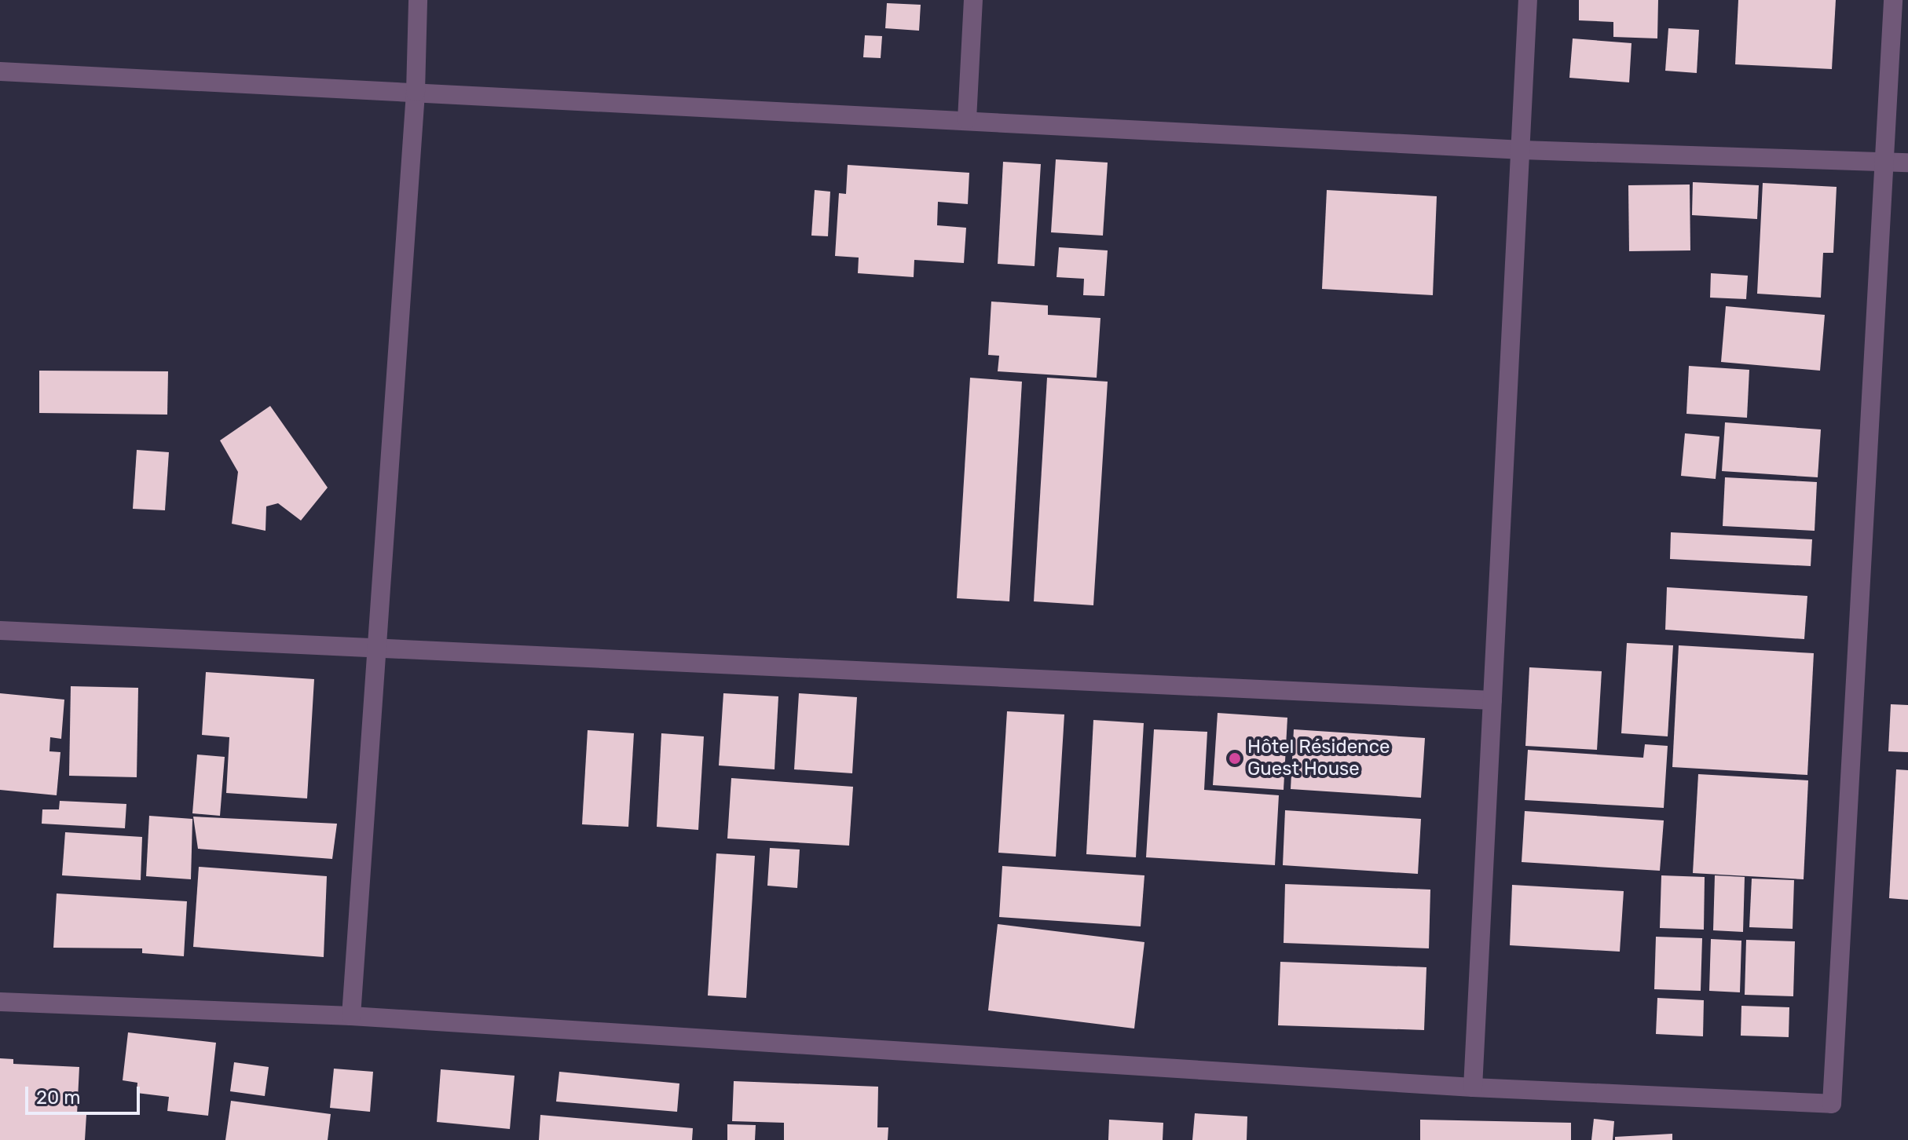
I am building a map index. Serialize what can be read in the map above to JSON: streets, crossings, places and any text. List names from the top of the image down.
{
  "places": ["Hôtel Résidence Guest House"],
  "scale_bar": "20 m"
}
